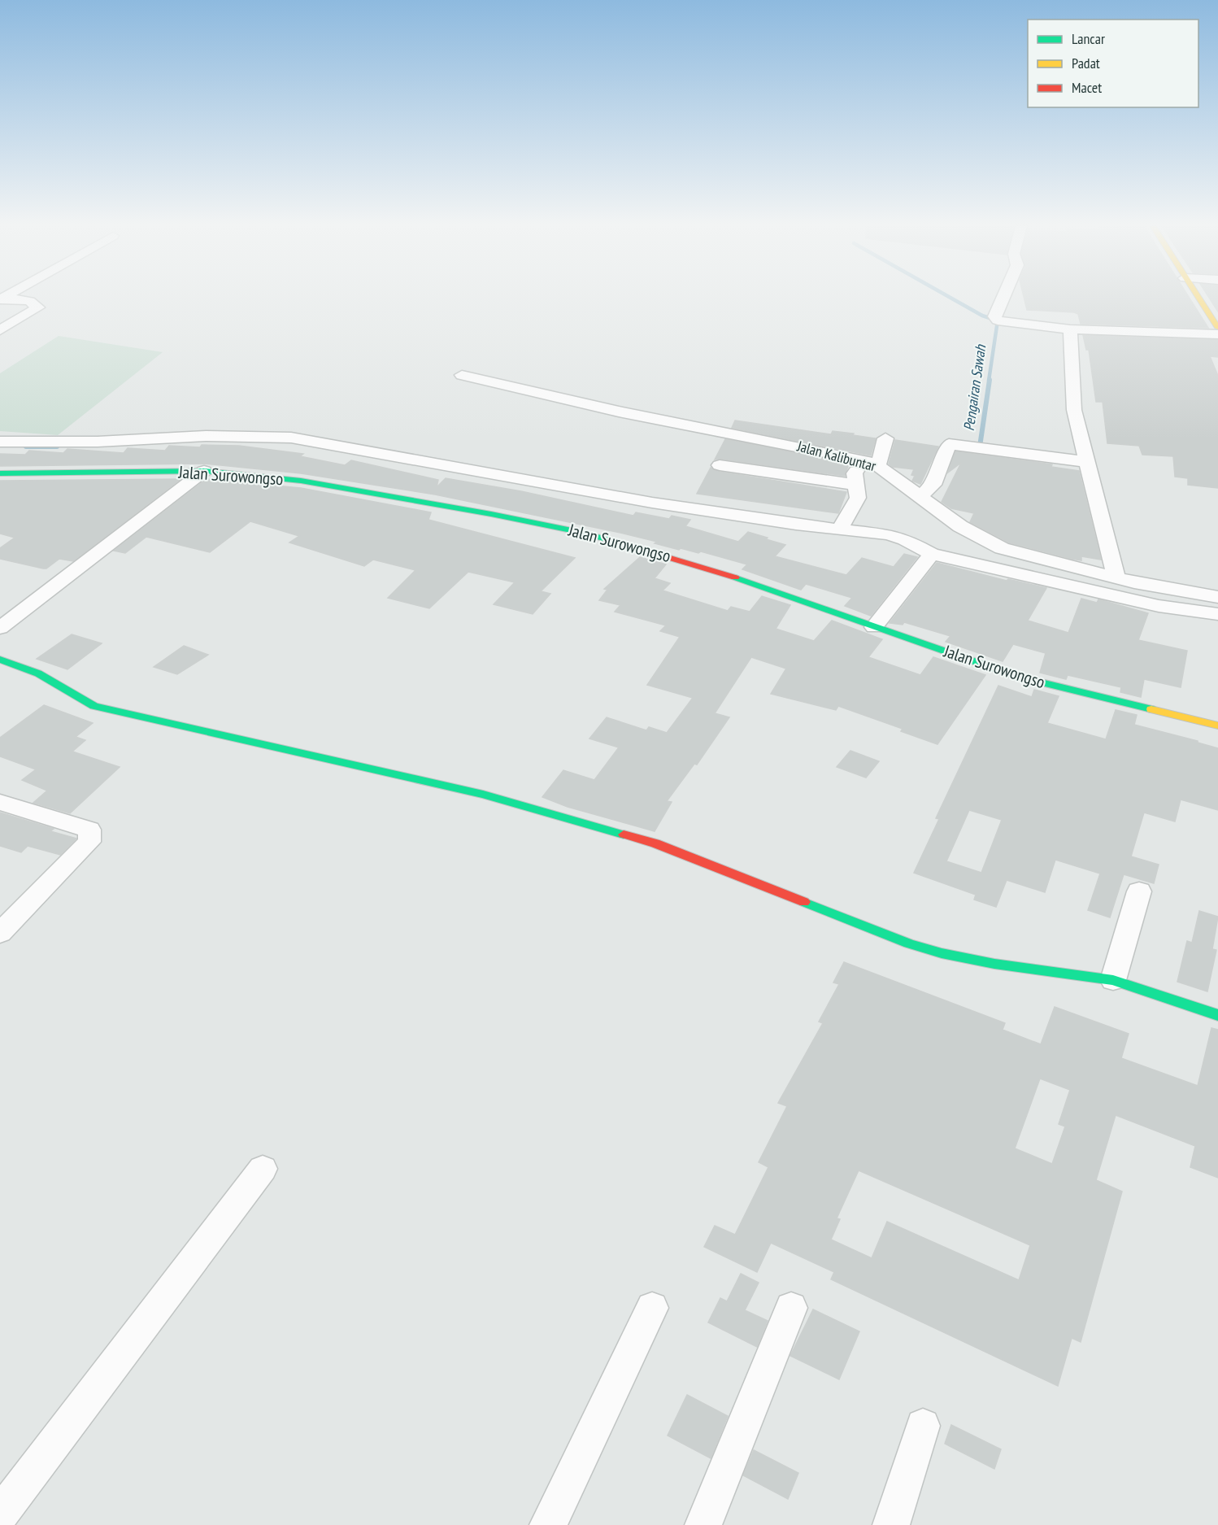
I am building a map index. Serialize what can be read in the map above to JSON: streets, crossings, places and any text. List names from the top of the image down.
{
  "streets": {
    "street": ["Jalan Kalibuntar", "Jalan Surowongso"]
  },
  "water": ["Pengairan Sawah"],
  "legend": ["Lancar", "Padat", "Macet"]
}
